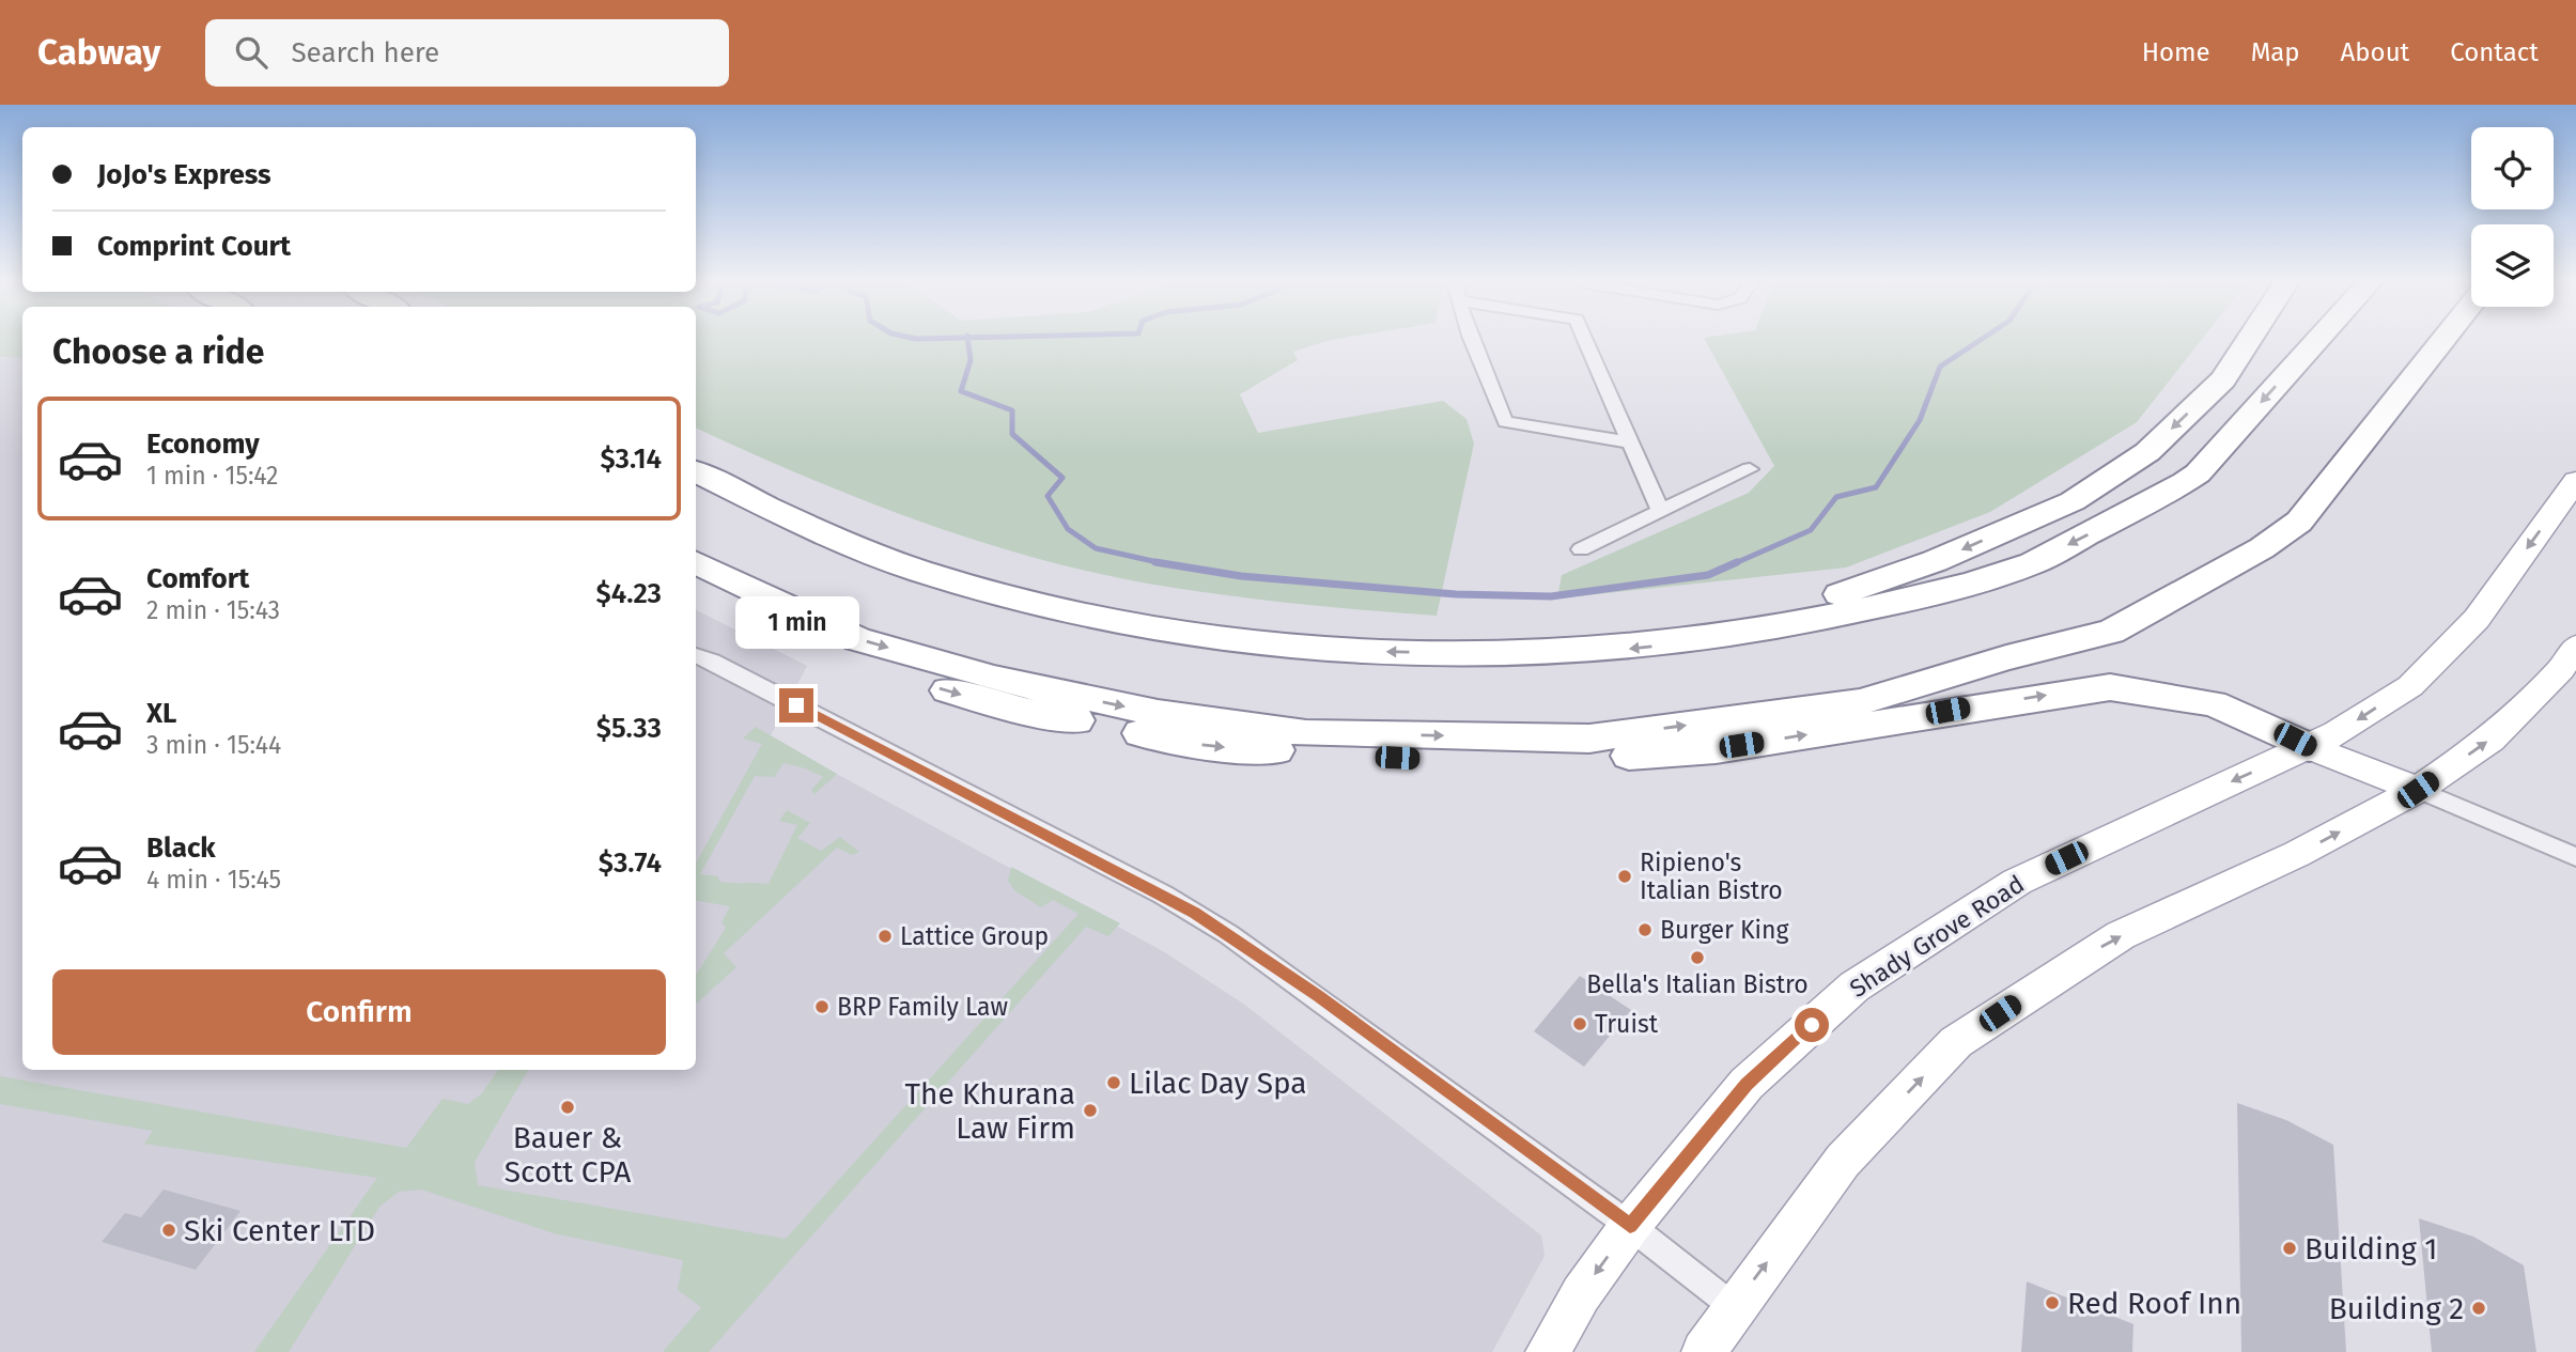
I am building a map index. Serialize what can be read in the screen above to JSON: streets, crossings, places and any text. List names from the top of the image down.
{
  "streets": {
    "main road": ["Shady Grove Road"]
  },
  "places": [
    "Ripieno's Italian Bistro",
    "Burger King",
    "Lattice Group",
    "Bella's Italian Bistro",
    "BRP Family Law",
    "Truist",
    "Lilac Day Spa",
    "Bauer & Scott CPA",
    "The Khurana Law Firm",
    "Ski Center LTD",
    "Building 1",
    "Red Roof Inn",
    "Building 2"
  ],
  "page": {
    "header": "Cabway",
    "search": "Search here",
    "nav": [
      "Home",
      "Map",
      "About",
      "Contact"
    ],
    "banner": ["JoJo's Express", "Comprint Court"],
    "heading": "Choose a ride",
    "list": [
      {
        "name": "Economy",
        "note": "1 min · 15:42",
        "value": "$3.14"
      },
      {
        "name": "Comfort",
        "note": "2 min · 15:43",
        "value": "$4.23"
      },
      {
        "name": "XL",
        "note": "3 min · 15:44",
        "value": "$5.33"
      },
      {
        "name": "Black",
        "note": "4 min · 15:45",
        "value": "$3.74"
      }
    ],
    "bubble": "1 min",
    "buttons": "Confirm"
  }
}
